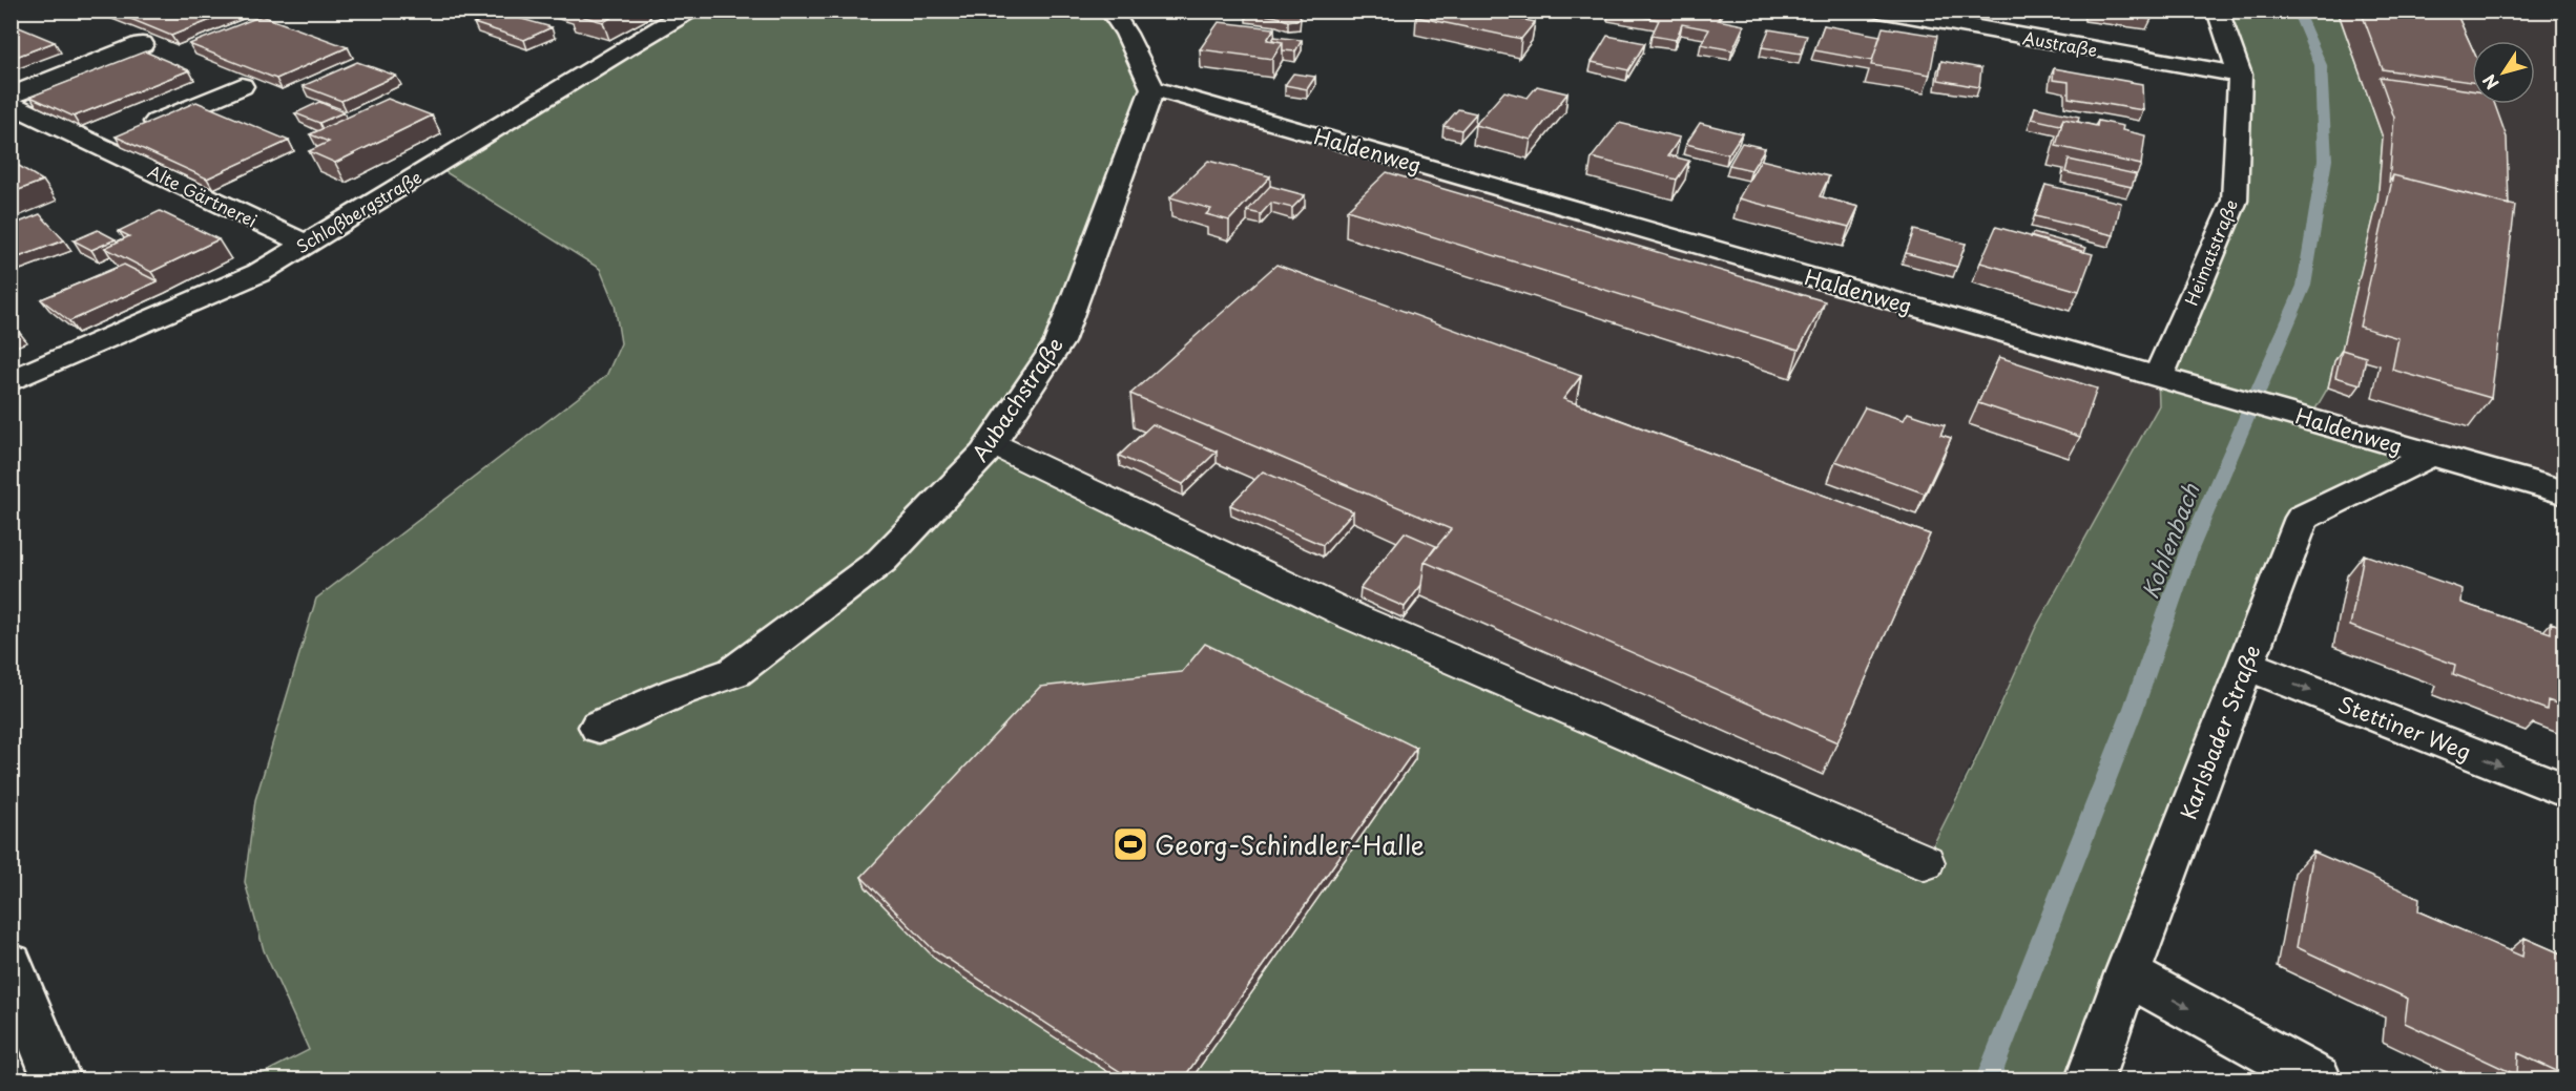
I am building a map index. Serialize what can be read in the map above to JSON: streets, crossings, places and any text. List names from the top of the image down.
{
  "streets": {
    "street": [
      "Austraße",
      "Haldenweg",
      "Alte Gärtnerei",
      "Schloßbergstraße",
      "Heimatstraße",
      "Aubachstraße",
      "Stettiner Weg",
      "Karlsbader Straße"
    ]
  },
  "crossings": [
    ["Austraße", "Heimatstraße"],
    ["Haldenweg", "Heimatstraße"],
    ["Haldenweg", "Aubachstraße"],
    ["Haldenweg", "Karlsbader Straße"],
    ["Alte Gärtnerei", "Schloßbergstraße"],
    ["Stettiner Weg", "Karlsbader Straße"]
  ],
  "one_way": ["Stettiner Weg"],
  "water": ["Kohlenbach"],
  "places": {
    "sports": ["Georg-Schindler-Halle"]
  },
  "north": "bottom left"
}
